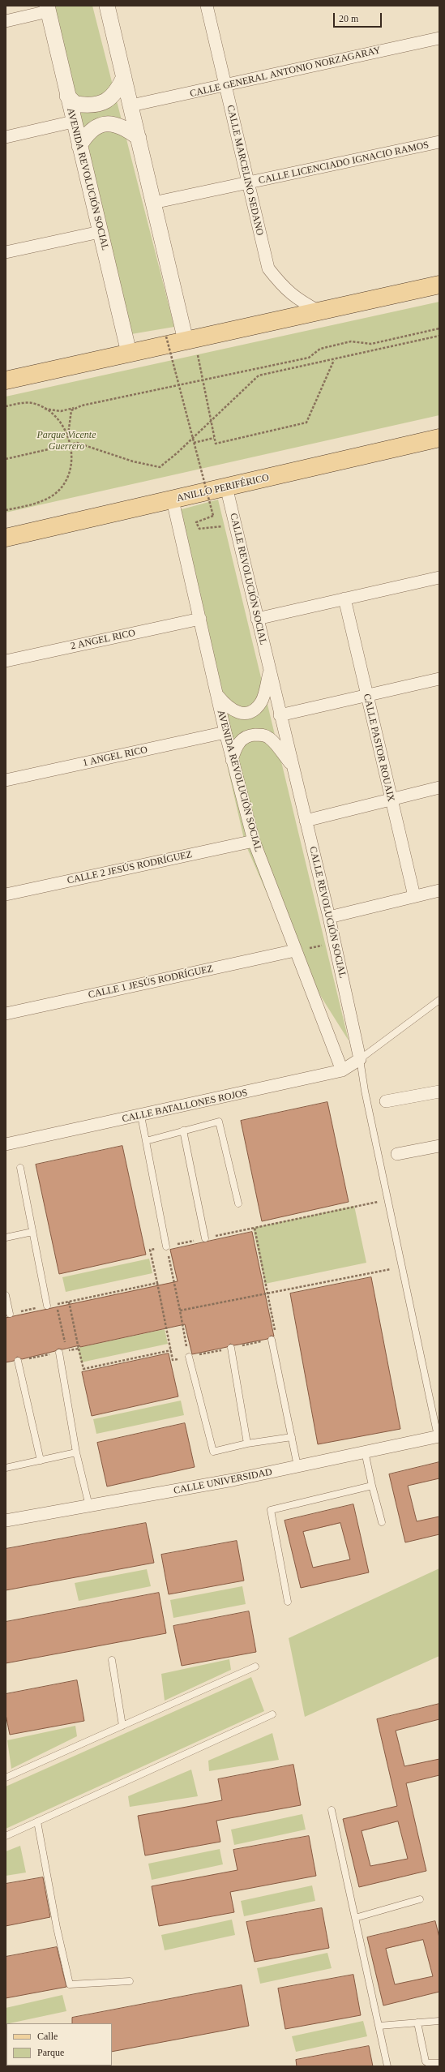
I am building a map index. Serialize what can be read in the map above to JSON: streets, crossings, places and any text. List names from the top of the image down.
{
  "streets": {
    "main road": ["ANILLO PERIFÉRICO"],
    "street": [
      "CALLE GENERAL ANTONIO NORZAGARAY",
      "CALLE LICENCIADO IGNACIO RAMOS",
      "CALLE MARCELINO SEDANO",
      "AVENIDA REVOLUCIÓN SOCIAL",
      "CALLE REVOLUCIÓN SOCIAL",
      "2 ANGEL RICO",
      "CALLE PASTOR ROUAIX",
      "1 ANGEL RICO",
      "CALLE 2 JESÚS RODRÍGUEZ",
      "CALLE 1 JESÚS RODRÍGUEZ",
      "CALLE BATALLONES ROJOS",
      "CALLE UNIVERSIDAD"
    ]
  },
  "crossings": [
    ["CALLE GENERAL ANTONIO NORZAGARAY", "CALLE MARCELINO SEDANO"],
    ["CALLE LICENCIADO IGNACIO RAMOS", "CALLE MARCELINO SEDANO"],
    ["AVENIDA REVOLUCIÓN SOCIAL", "ANILLO PERIFÉRICO"],
    ["AVENIDA REVOLUCIÓN SOCIAL", "CALLE REVOLUCIÓN SOCIAL"],
    ["AVENIDA REVOLUCIÓN SOCIAL", "2 ANGEL RICO"],
    ["AVENIDA REVOLUCIÓN SOCIAL", "1 ANGEL RICO"],
    ["AVENIDA REVOLUCIÓN SOCIAL", "CALLE 2 JESÚS RODRÍGUEZ"],
    ["AVENIDA REVOLUCIÓN SOCIAL", "CALLE 1 JESÚS RODRÍGUEZ"],
    ["AVENIDA REVOLUCIÓN SOCIAL", "CALLE BATALLONES ROJOS"],
    ["ANILLO PERIFÉRICO", "CALLE REVOLUCIÓN SOCIAL"],
    ["CALLE REVOLUCIÓN SOCIAL", "CALLE BATALLONES ROJOS"]
  ],
  "parks": ["Parque Vicente Guerrero"],
  "legend": ["Calle", "Parque"],
  "scale_bar": "20 m"
}
